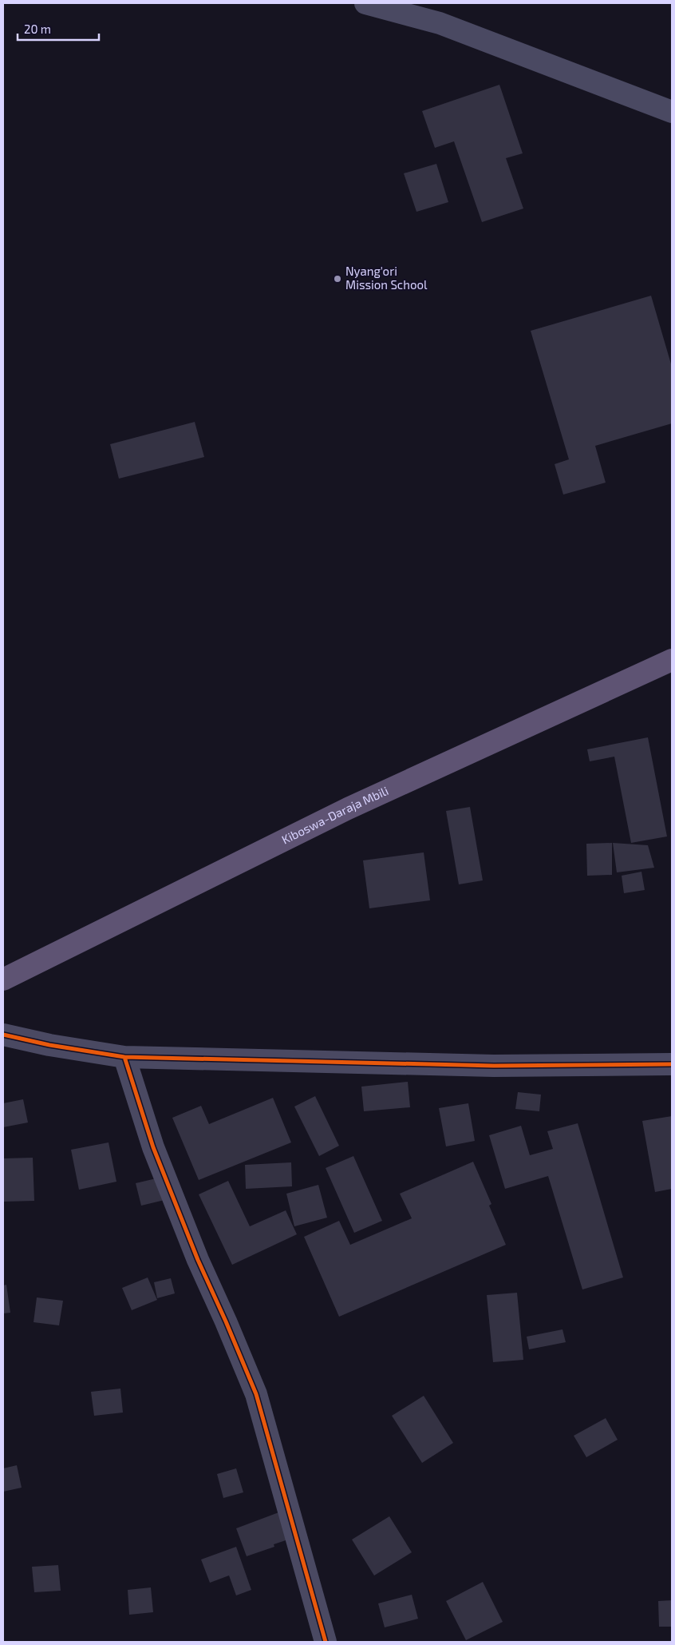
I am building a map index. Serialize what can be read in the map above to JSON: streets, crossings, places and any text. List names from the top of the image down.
{
  "streets": {
    "main road": ["Kiboswa-Daraja Mbili"]
  },
  "places": ["Nyang'ori Mission School"],
  "scale_bar": "20 m"
}
